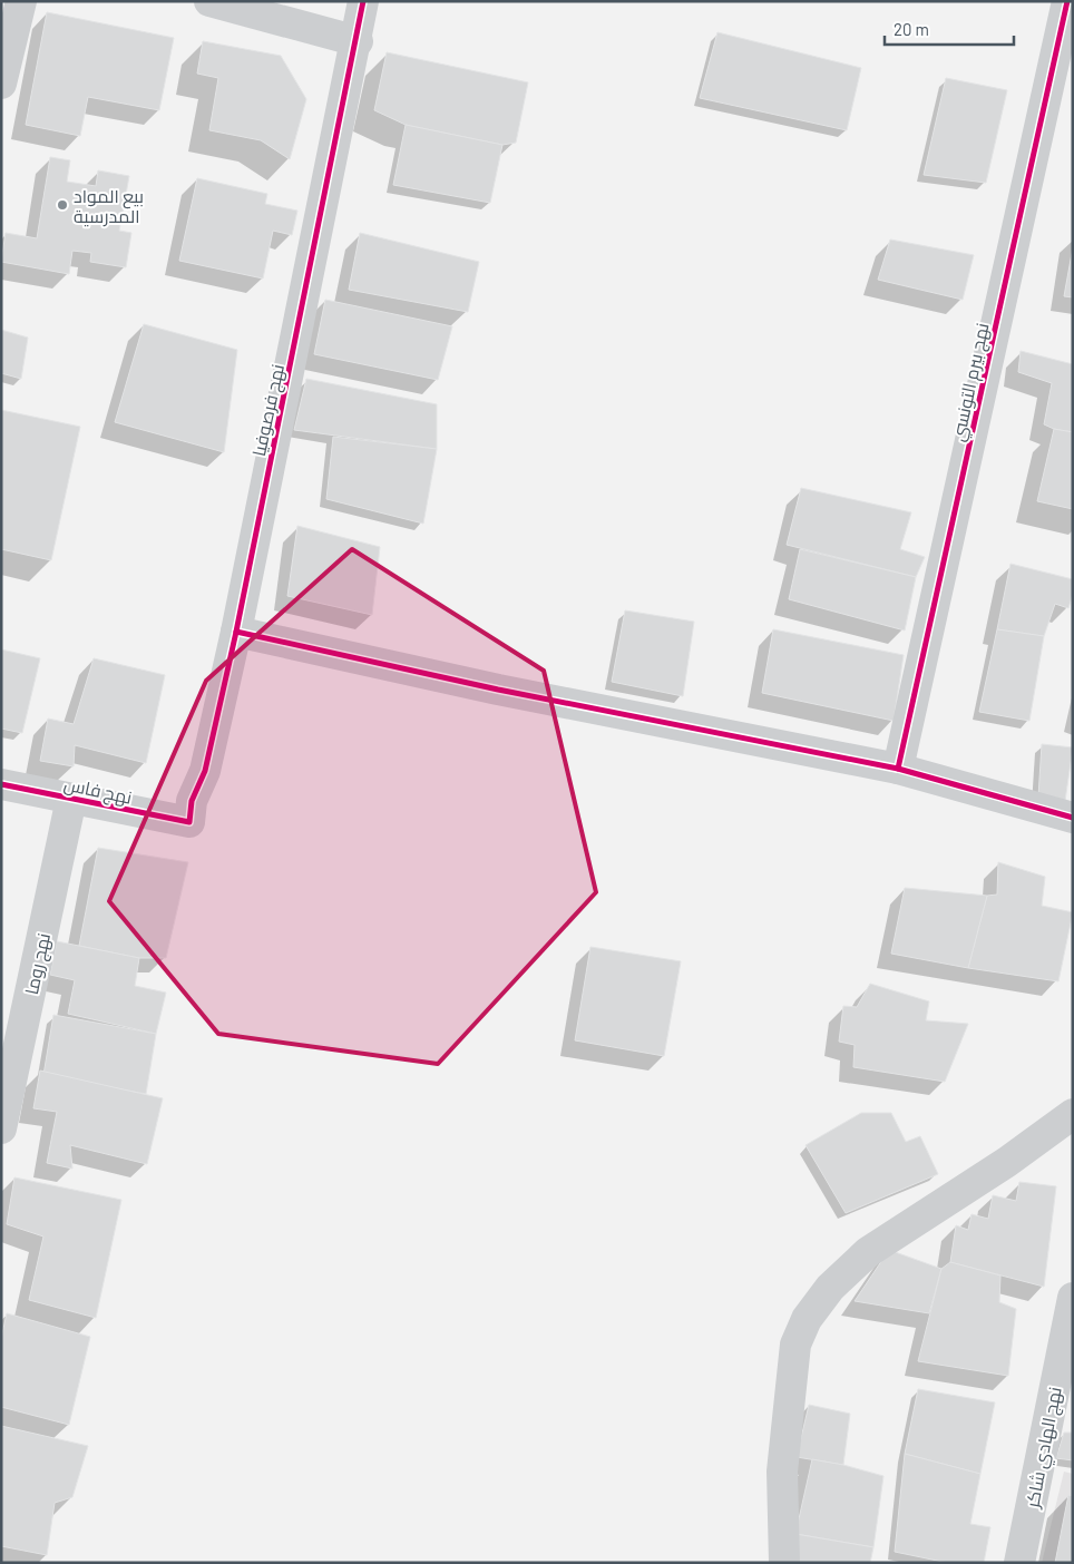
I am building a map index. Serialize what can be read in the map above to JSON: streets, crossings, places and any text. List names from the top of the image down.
{
  "streets": {
    "street": [
      "نهج بيرم التونسي",
      "نهج فرصوفيا",
      "نهج فاس",
      "نهج روما",
      "نهج الهادي شاكر"
    ]
  },
  "crossings": [
    ["نهج فرصوفيا", "نهج فاس"],
    ["نهج فاس", "نهج روما"]
  ],
  "places": ["بيع المواد المدرسية"],
  "scale_bar": "20 m"
}
